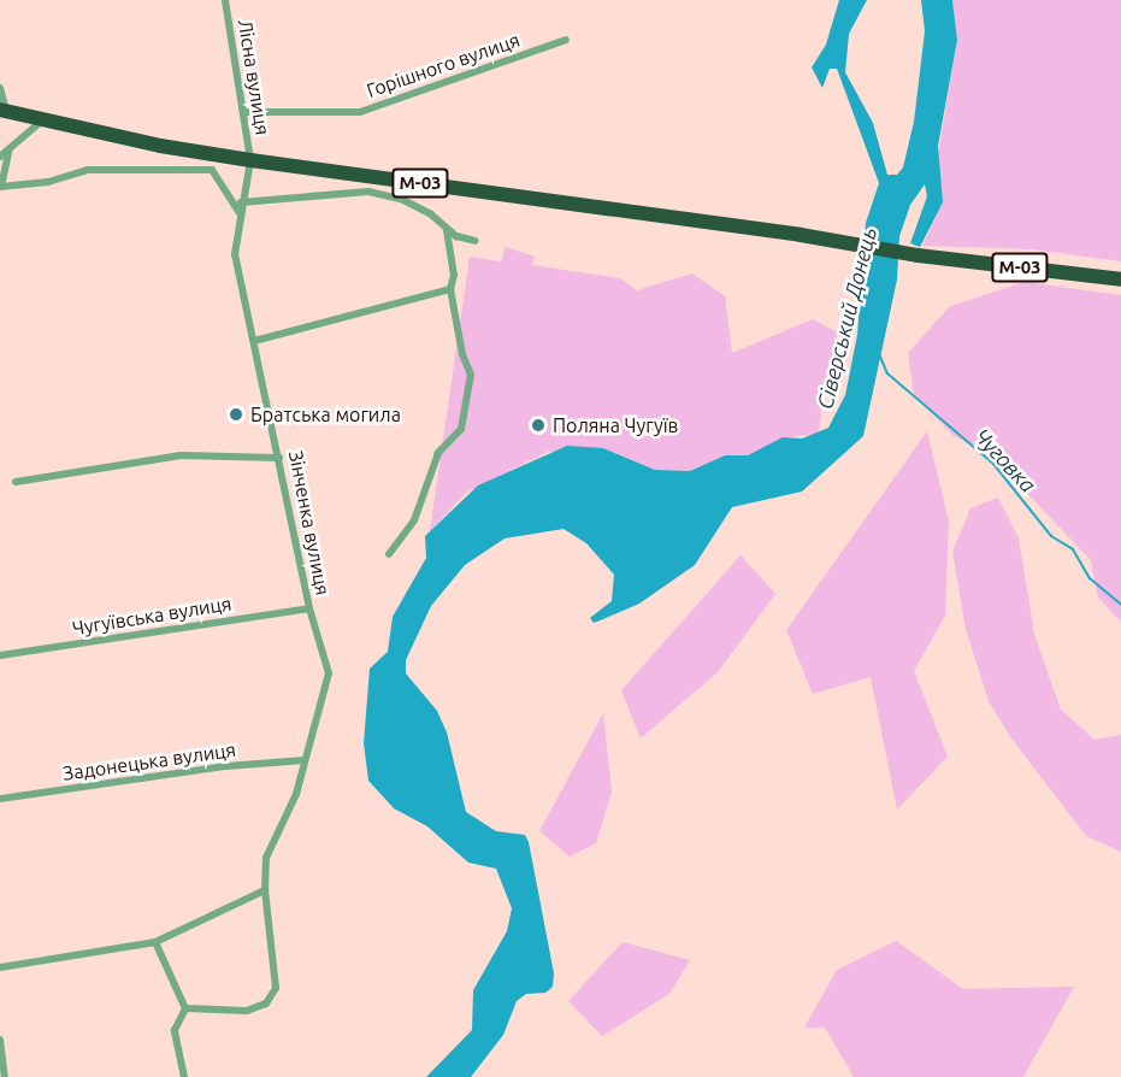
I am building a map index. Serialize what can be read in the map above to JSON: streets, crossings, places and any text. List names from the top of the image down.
{
  "streets": {
    "highway": ["М-03"],
    "street": [
      "Горішного вулиця",
      "Лісна вулиця",
      "Зінченка вулиця",
      "Чугуївська вулиця",
      "Задонецька вулиця"
    ]
  },
  "crossings": [
    ["Горішного вулиця", "Лісна вулиця"],
    ["Лісна вулиця", "М-03"],
    ["Лісна вулиця", "Зінченка вулиця"],
    ["М-03", "Зінченка вулиця"],
    ["Зінченка вулиця", "Чугуївська вулиця"],
    ["Зінченка вулиця", "Задонецька вулиця"]
  ],
  "water": ["Сіверський Донець", "Чуговка"],
  "places": ["Братська могила", "Поляна Чугуїв"]
}
